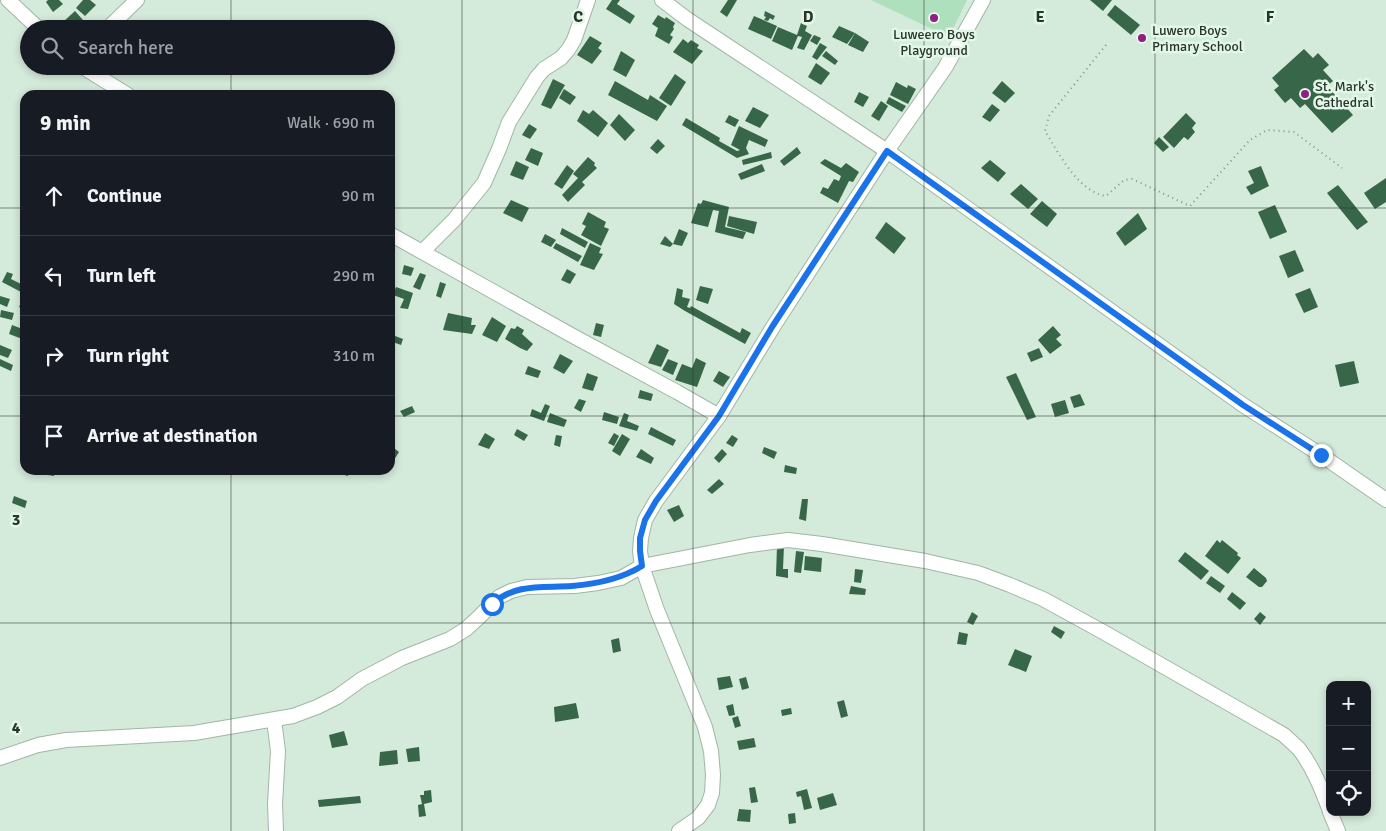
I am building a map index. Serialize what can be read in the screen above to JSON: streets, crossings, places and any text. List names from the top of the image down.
{
  "places": ["Luweero Boys Playground", "Luwero Boys Primary School", "St. Mark's Cathedral"],
  "page": {
    "search": "Search here",
    "heading": ["9 min", "Walk · 690 m"],
    "list": [
      ["Continue", "90 m"],
      ["Turn left", "290 m"],
      ["Turn right", "310 m"],
      "Arrive at destination"
    ],
    "map_buttons": ["+", "−"]
  },
  "grid": {
    "columns": [
      "C",
      "D",
      "E",
      "F"
    ],
    "rows": ["3", "4"]
  }
}
